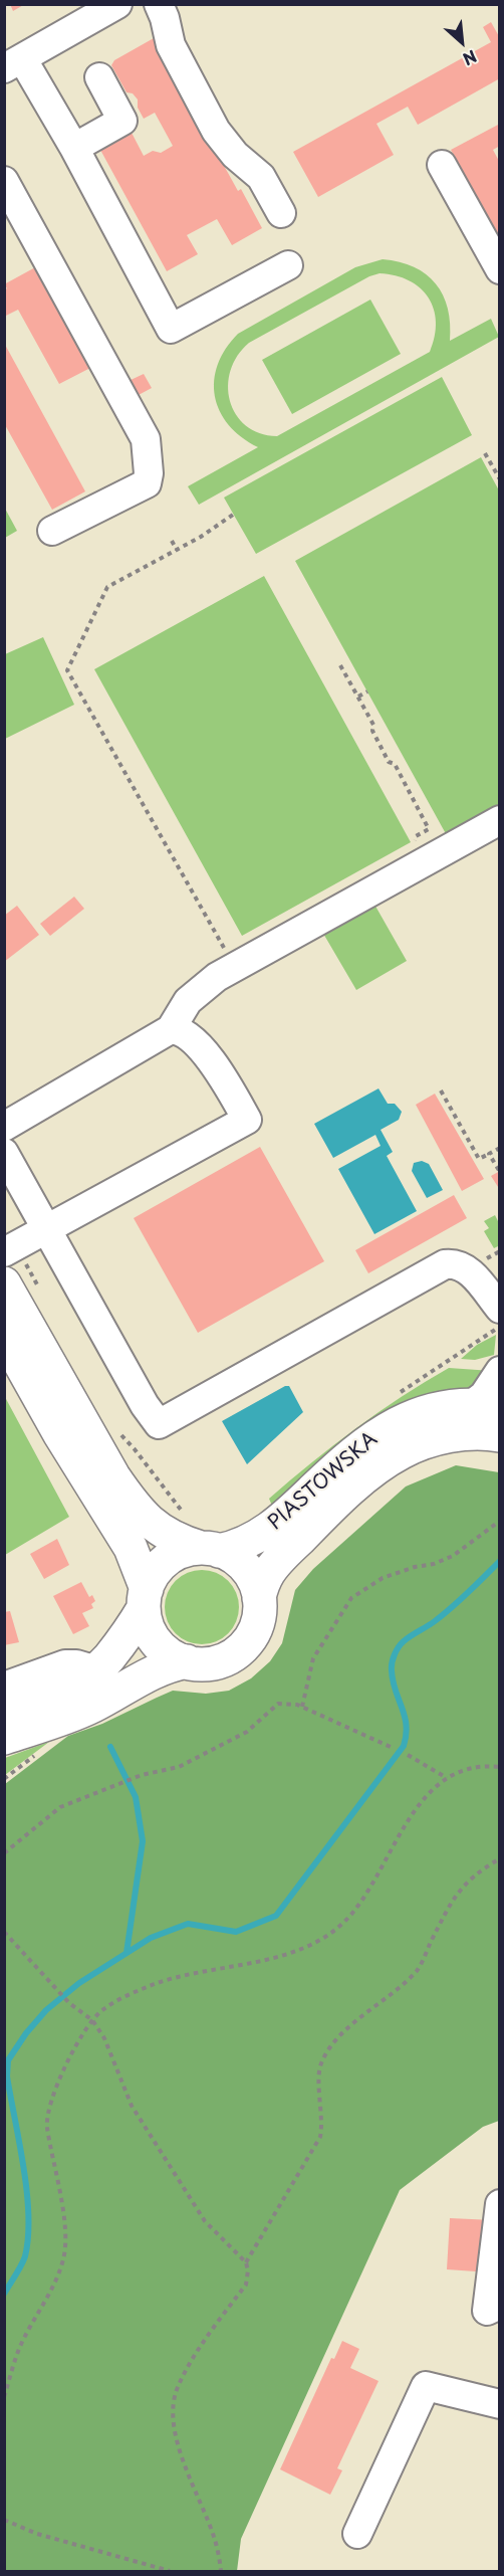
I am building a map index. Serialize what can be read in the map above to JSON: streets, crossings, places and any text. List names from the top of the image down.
{
  "streets": {
    "main road": ["PIASTOWSKA"]
  },
  "north": "bottom right"
}
